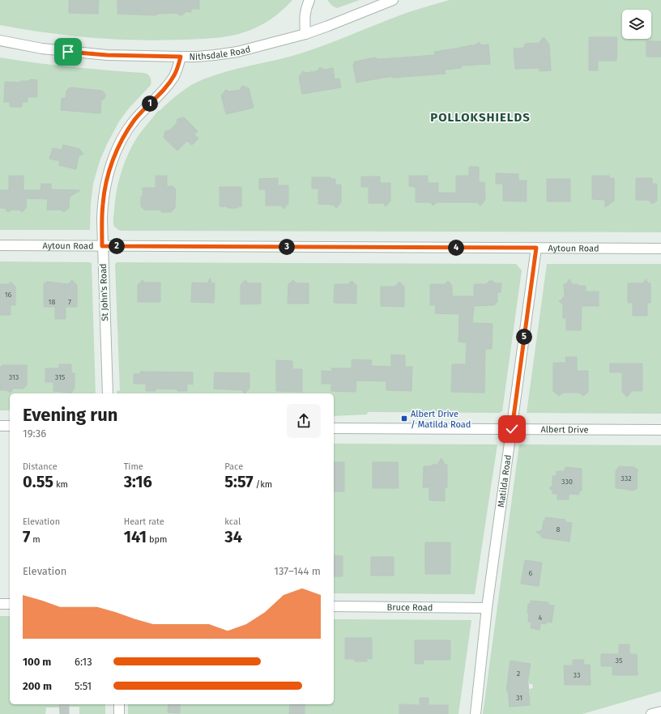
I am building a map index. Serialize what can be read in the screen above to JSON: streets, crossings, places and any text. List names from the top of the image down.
{
  "streets": {
    "street": [
      "Nithsdale Road",
      "Aytoun Road",
      "St John's Road",
      "Albert Drive",
      "Matilda Road",
      "Bruce Road"
    ]
  },
  "crossings": [
    ["Nithsdale Road", "St John's Road"],
    ["Aytoun Road", "St John's Road"],
    ["Aytoun Road", "Matilda Road"],
    ["Albert Drive", "Matilda Road"],
    ["Matilda Road", "Bruce Road"]
  ],
  "districts": ["POLLOKSHIELDS"],
  "places": {
    "transit": ["Albert Drive / Matilda Road"]
  },
  "house_numbers": [
    "16",
    "18",
    "7",
    "313",
    "315",
    "332",
    "330",
    "8",
    "6",
    "4",
    "35",
    "2",
    "33",
    "31"
  ],
  "page": {
    "pins": [
      "1",
      "2",
      "3",
      "4",
      "5"
    ],
    "heading": ["Evening run", "19:36"],
    "stats": [
      ["Distance", "0.55 km"],
      ["Time", "3:16"],
      ["Pace", "5:57 /km"],
      ["Elevation", "7 m"],
      ["Heart rate", "141 bpm"],
      ["kcal", "34"]
    ],
    "chart": ["Elevation", "137–144 m"],
    "list": [
      {
        "name": "100 m",
        "note": "6:13"
      },
      {
        "name": "200 m",
        "note": "5:51"
      }
    ]
  }
}
